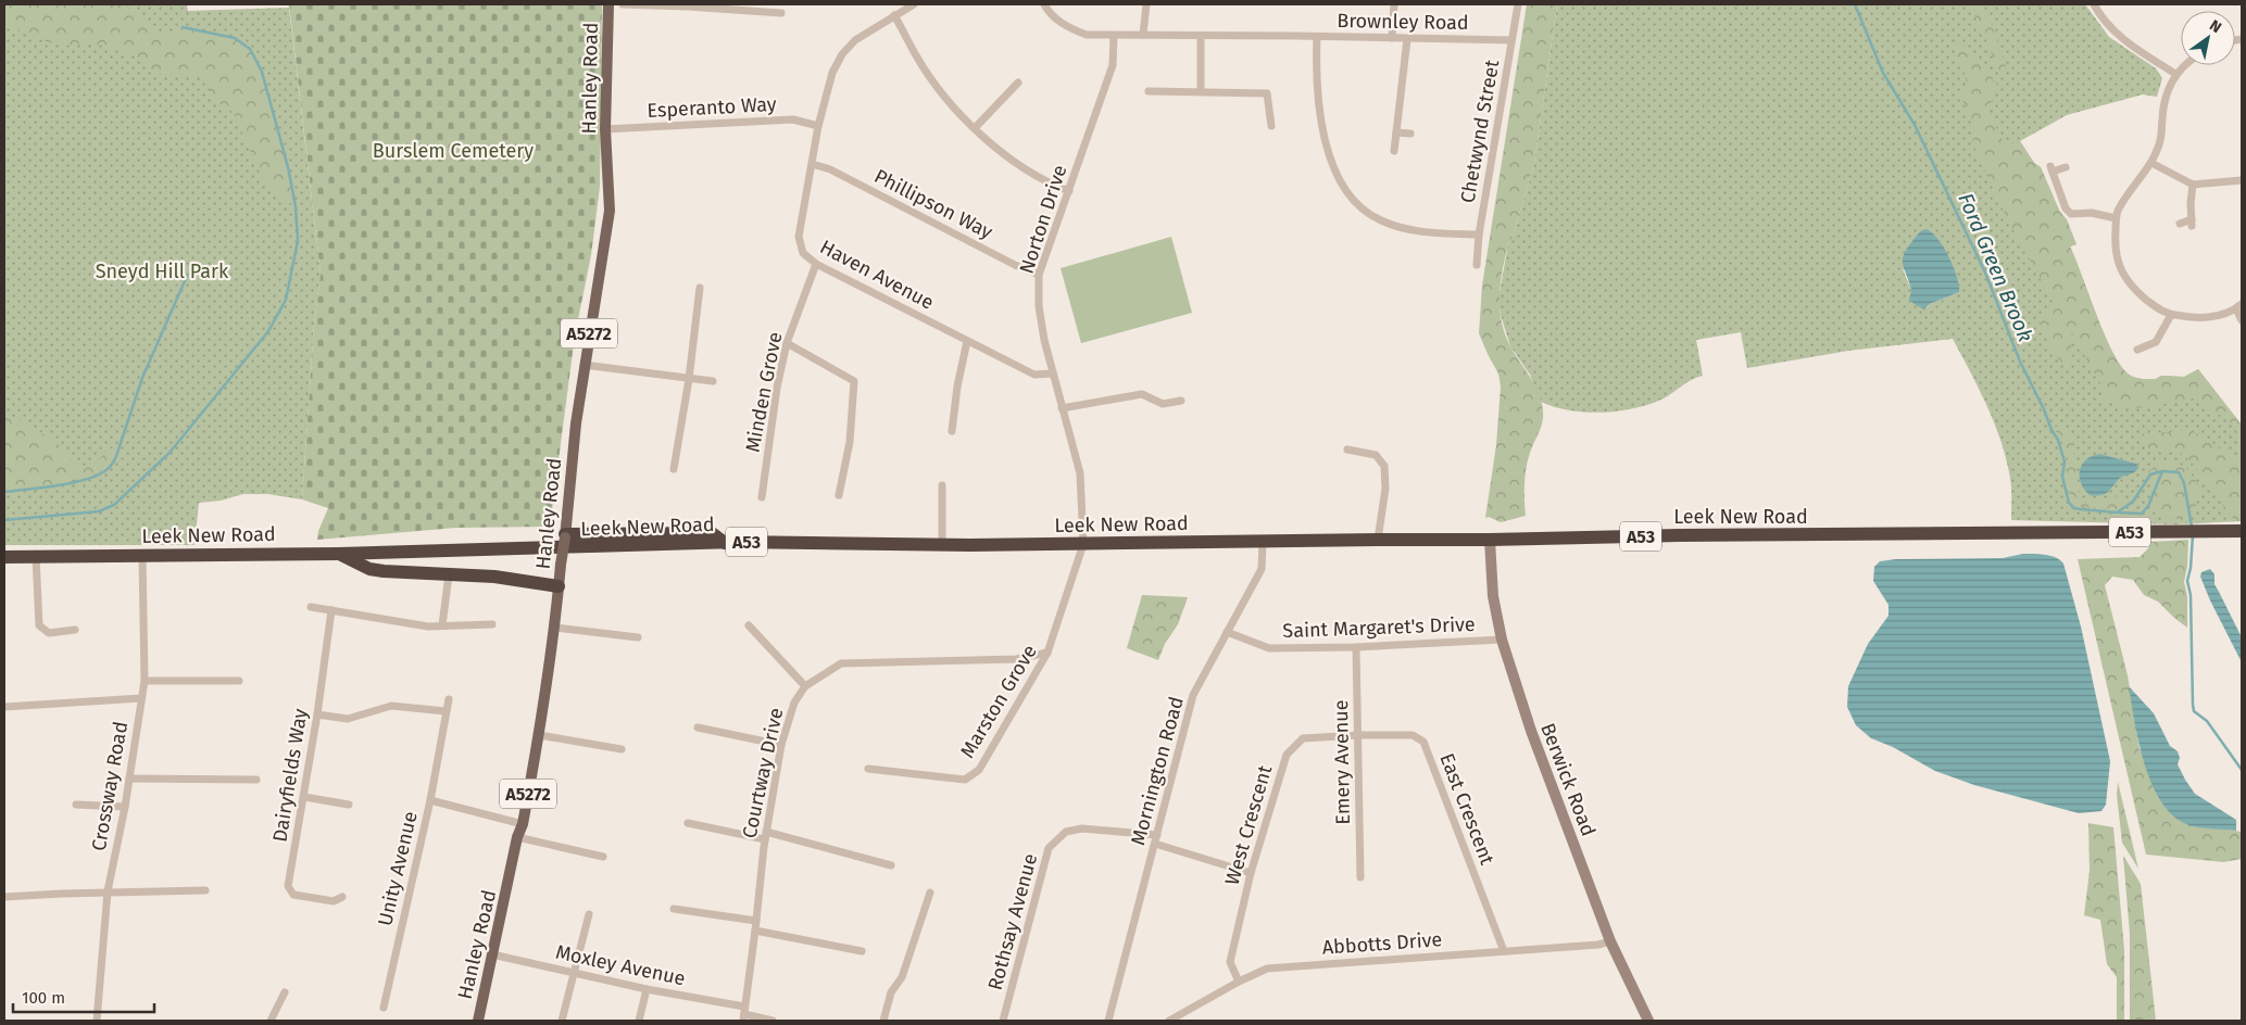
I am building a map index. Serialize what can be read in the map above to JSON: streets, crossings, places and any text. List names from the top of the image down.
{
  "streets": {
    "highway": ["Leek New Road", "A53"],
    "main road": ["Hanley Road", "A5272"],
    "street": [
      "Brownley Road",
      "Esperanto Way",
      "Chetwynd Street",
      "Phillipson Way",
      "Norton Drive",
      "Haven Avenue",
      "Minden Grove",
      "Saint Margaret's Drive",
      "Marston Grove",
      "Emery Avenue",
      "Mornington Road",
      "Courtway Drive",
      "Dairyfields Way",
      "Berwick Road",
      "Crossway Road",
      "East Crescent",
      "West Crescent",
      "Unity Avenue",
      "Rothsay Avenue",
      "Abbotts Drive",
      "Moxley Avenue"
    ]
  },
  "crossings": [
    ["Brownley Road", "Chetwynd Street"],
    ["Brownley Road", "Norton Drive"],
    ["Hanley Road", "Esperanto Way"],
    ["Hanley Road", "Unity Avenue"],
    ["Hanley Road", "Moxley Avenue"],
    ["Esperanto Way", "Haven Avenue"],
    ["Phillipson Way", "Norton Drive"],
    ["Phillipson Way", "Haven Avenue"],
    ["Norton Drive", "Haven Avenue"],
    ["Norton Drive", "Leek New Road"],
    ["Norton Drive", "Marston Grove"],
    ["Haven Avenue", "Minden Grove"],
    ["Leek New Road", "Marston Grove"],
    ["Leek New Road", "Mornington Road"],
    ["Leek New Road", "Berwick Road"],
    ["Leek New Road", "Crossway Road"],
    ["Saint Margaret's Drive", "Emery Avenue"],
    ["Saint Margaret's Drive", "Mornington Road"],
    ["Saint Margaret's Drive", "Berwick Road"],
    ["Marston Grove", "Courtway Drive"],
    ["Emery Avenue", "East Crescent"],
    ["Emery Avenue", "West Crescent"],
    ["Mornington Road", "Rothsay Avenue"],
    ["Courtway Drive", "Moxley Avenue"],
    ["Berwick Road", "Abbotts Drive"],
    ["East Crescent", "West Crescent"],
    ["East Crescent", "Abbotts Drive"],
    ["West Crescent", "Abbotts Drive"]
  ],
  "water": ["Ford Green Brook"],
  "parks": ["Burslem Cemetery", "Sneyd Hill Park"],
  "scale_bar": "100 m",
  "north": "top right"
}
